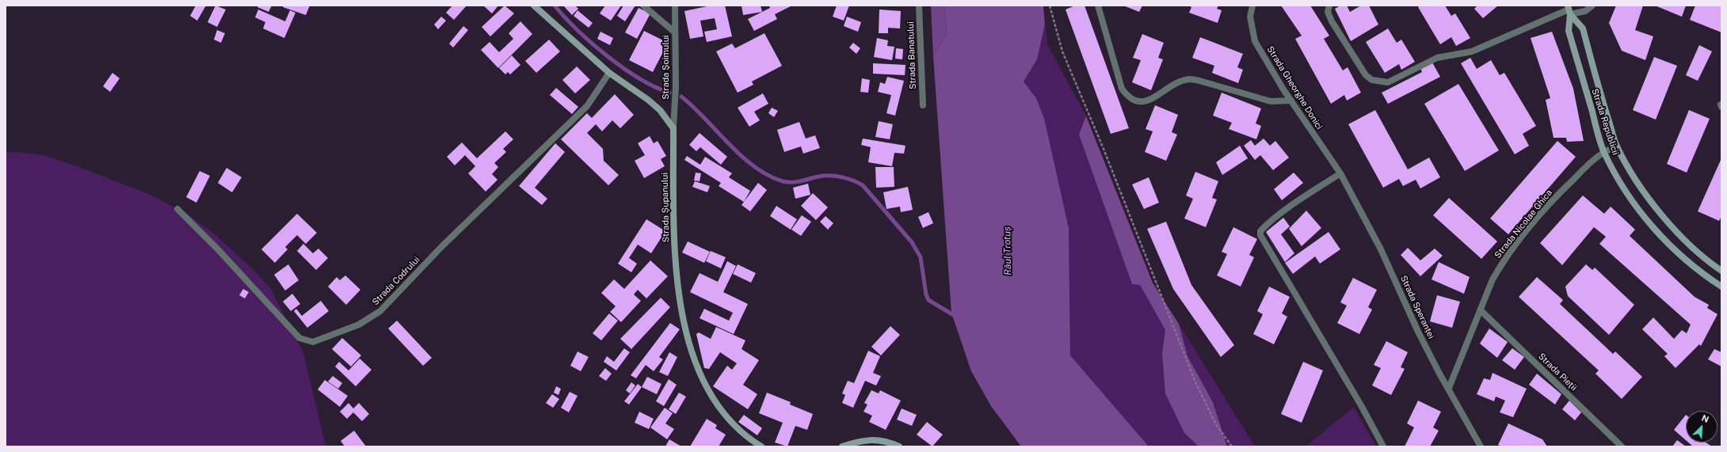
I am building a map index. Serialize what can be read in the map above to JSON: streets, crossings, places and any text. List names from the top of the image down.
{
  "streets": {
    "street": [
      "Strada Banatului",
      "Strada Șoimului",
      "Strada Gheorghe Donici",
      "Strada Republicii",
      "Strada Șupanului",
      "Strada Nicolae Ghica",
      "Strada Codrului",
      "Strada Speranței",
      "Strada Pieții"
    ]
  },
  "crossings": [
    ["Strada Șoimului", "Strada Șupanului"],
    ["Strada Gheorghe Donici", "Strada Speranței"],
    ["Strada Republicii", "Strada Nicolae Ghica"],
    ["Strada Nicolae Ghica", "Strada Speranței"],
    ["Strada Nicolae Ghica", "Strada Pieții"]
  ],
  "water": ["Râul Trotuș"],
  "north": "top right"
}
